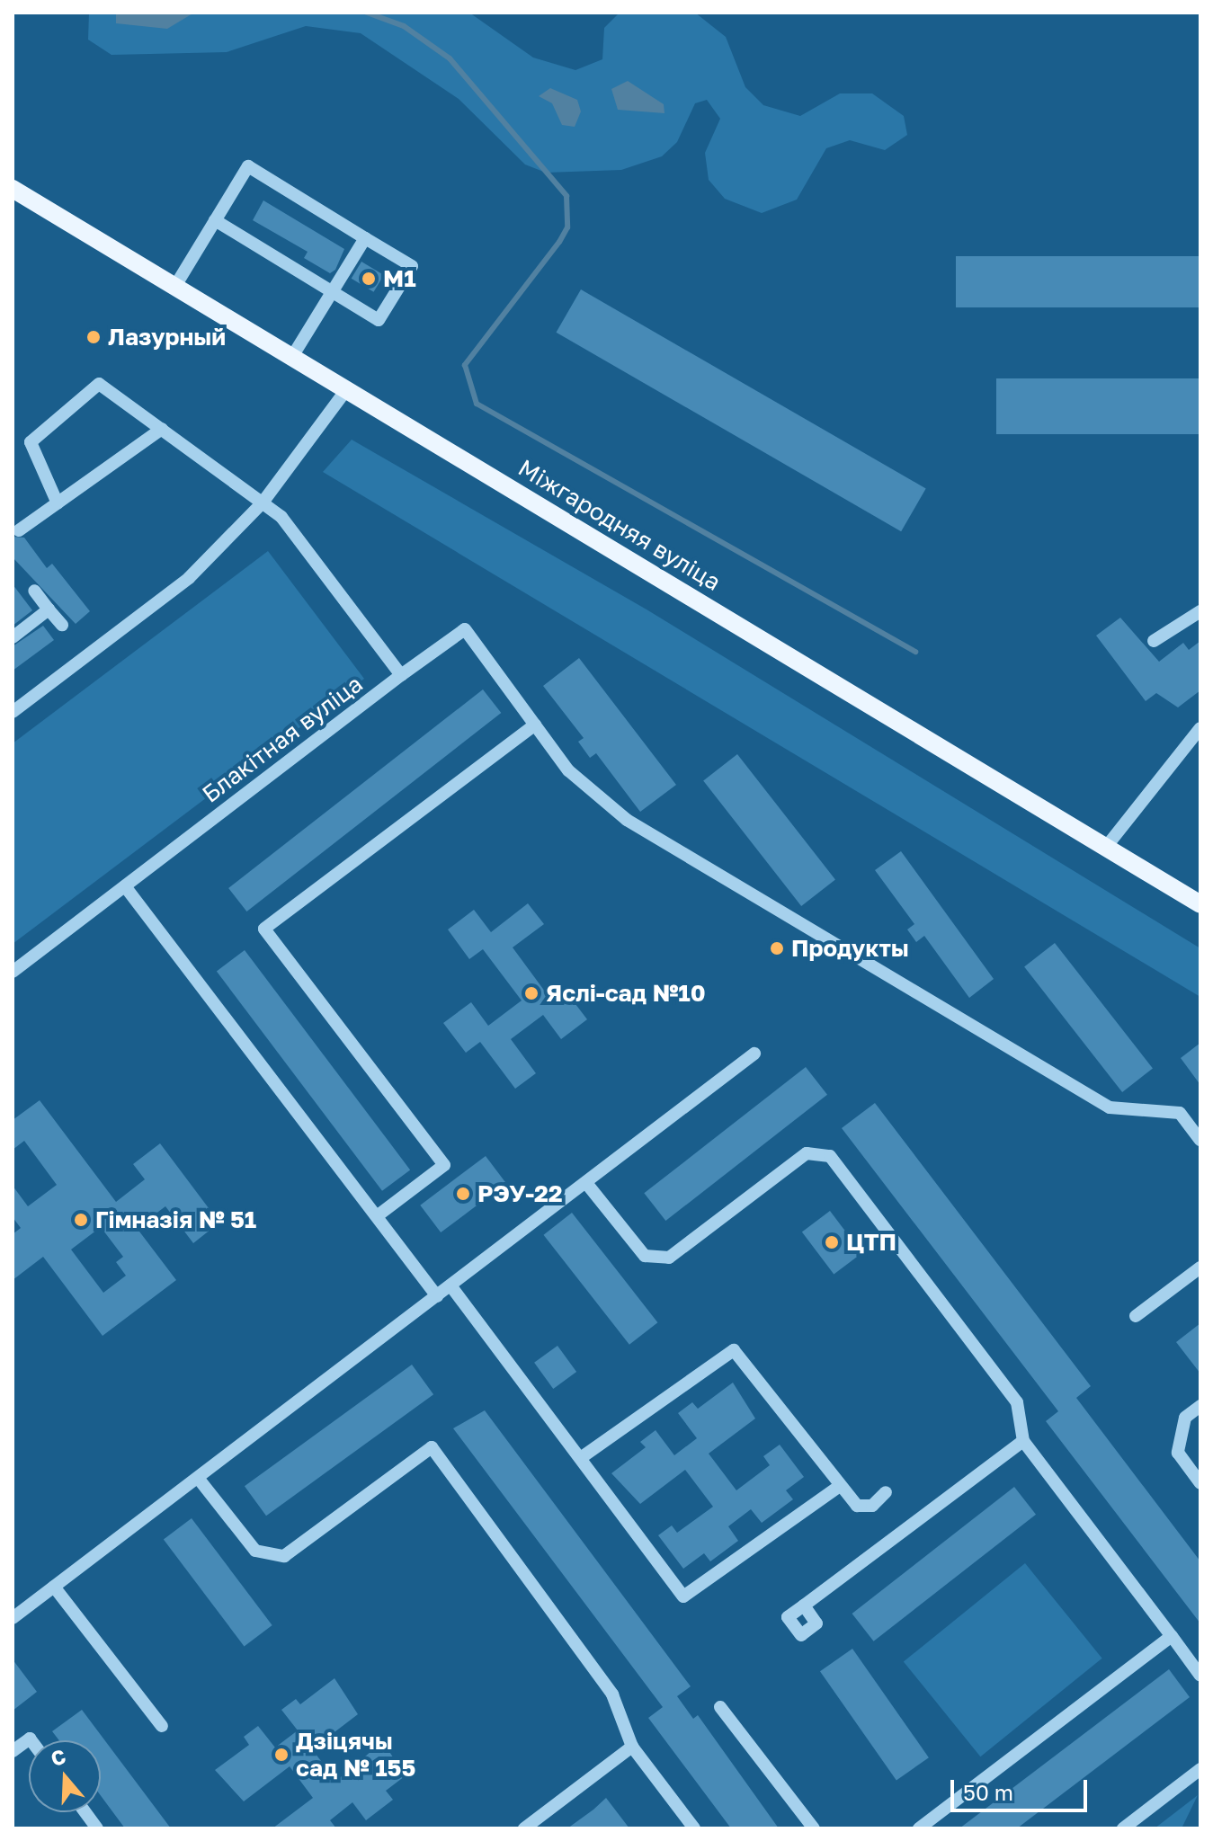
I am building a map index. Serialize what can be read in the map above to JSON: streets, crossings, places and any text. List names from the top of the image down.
{
  "streets": {
    "main road": ["Міжгародняя вуліца"],
    "street": ["Блакітная вуліца"]
  },
  "places": [
    "М1",
    "Лазурный",
    "Продукты",
    "Яслі-сад №10",
    "РЭУ-22",
    "Гімназія № 51",
    "ЦТП",
    "Дзіцячы сад № 155"
  ],
  "scale_bar": "50 m",
  "north": "top"
}
